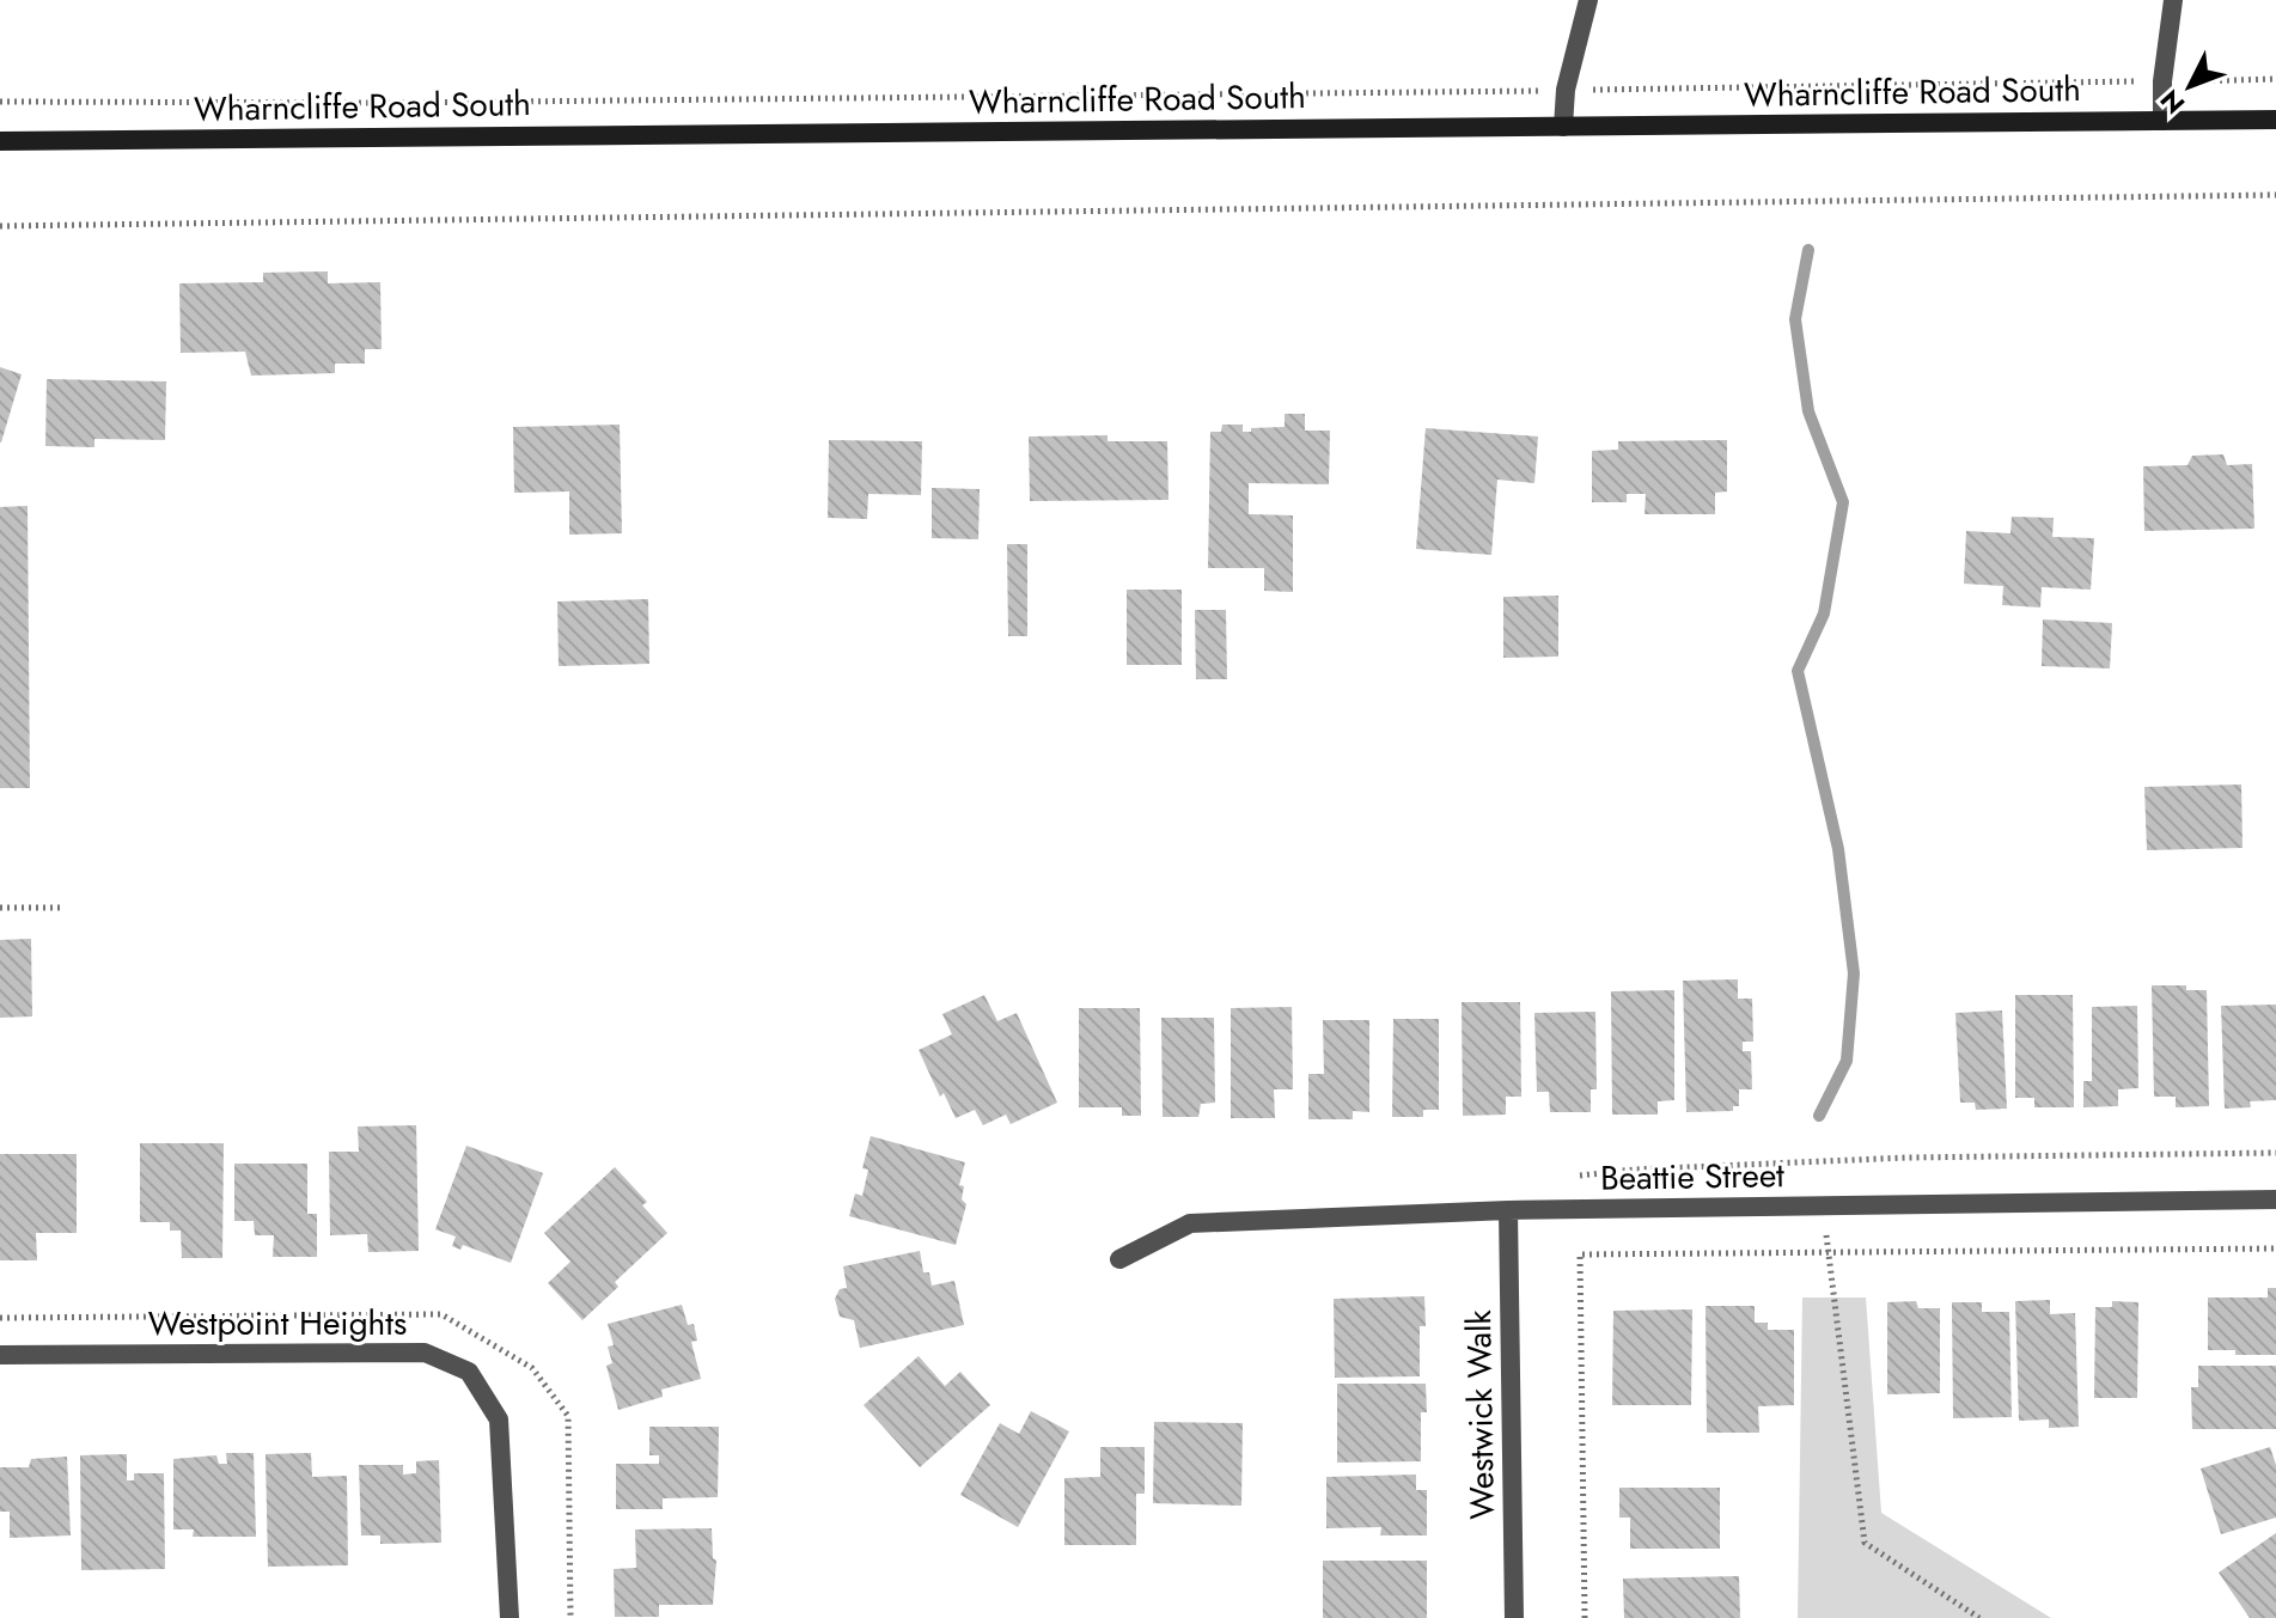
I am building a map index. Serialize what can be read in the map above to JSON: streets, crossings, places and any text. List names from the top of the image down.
{
  "streets": {
    "main road": ["Wharncliffe Road South"],
    "street": ["Beattie Street", "Westpoint Heights", "Westwick Walk"]
  },
  "crossings": [
    ["Beattie Street", "Westwick Walk"]
  ],
  "north": "bottom left"
}
